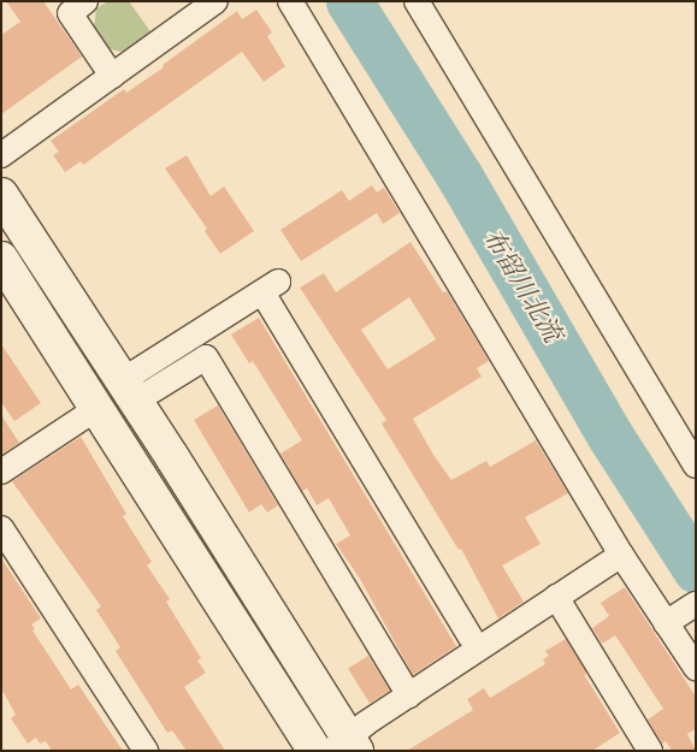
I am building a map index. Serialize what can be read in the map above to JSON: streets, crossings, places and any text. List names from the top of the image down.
{
  "water": ["布留川北流"]
}
